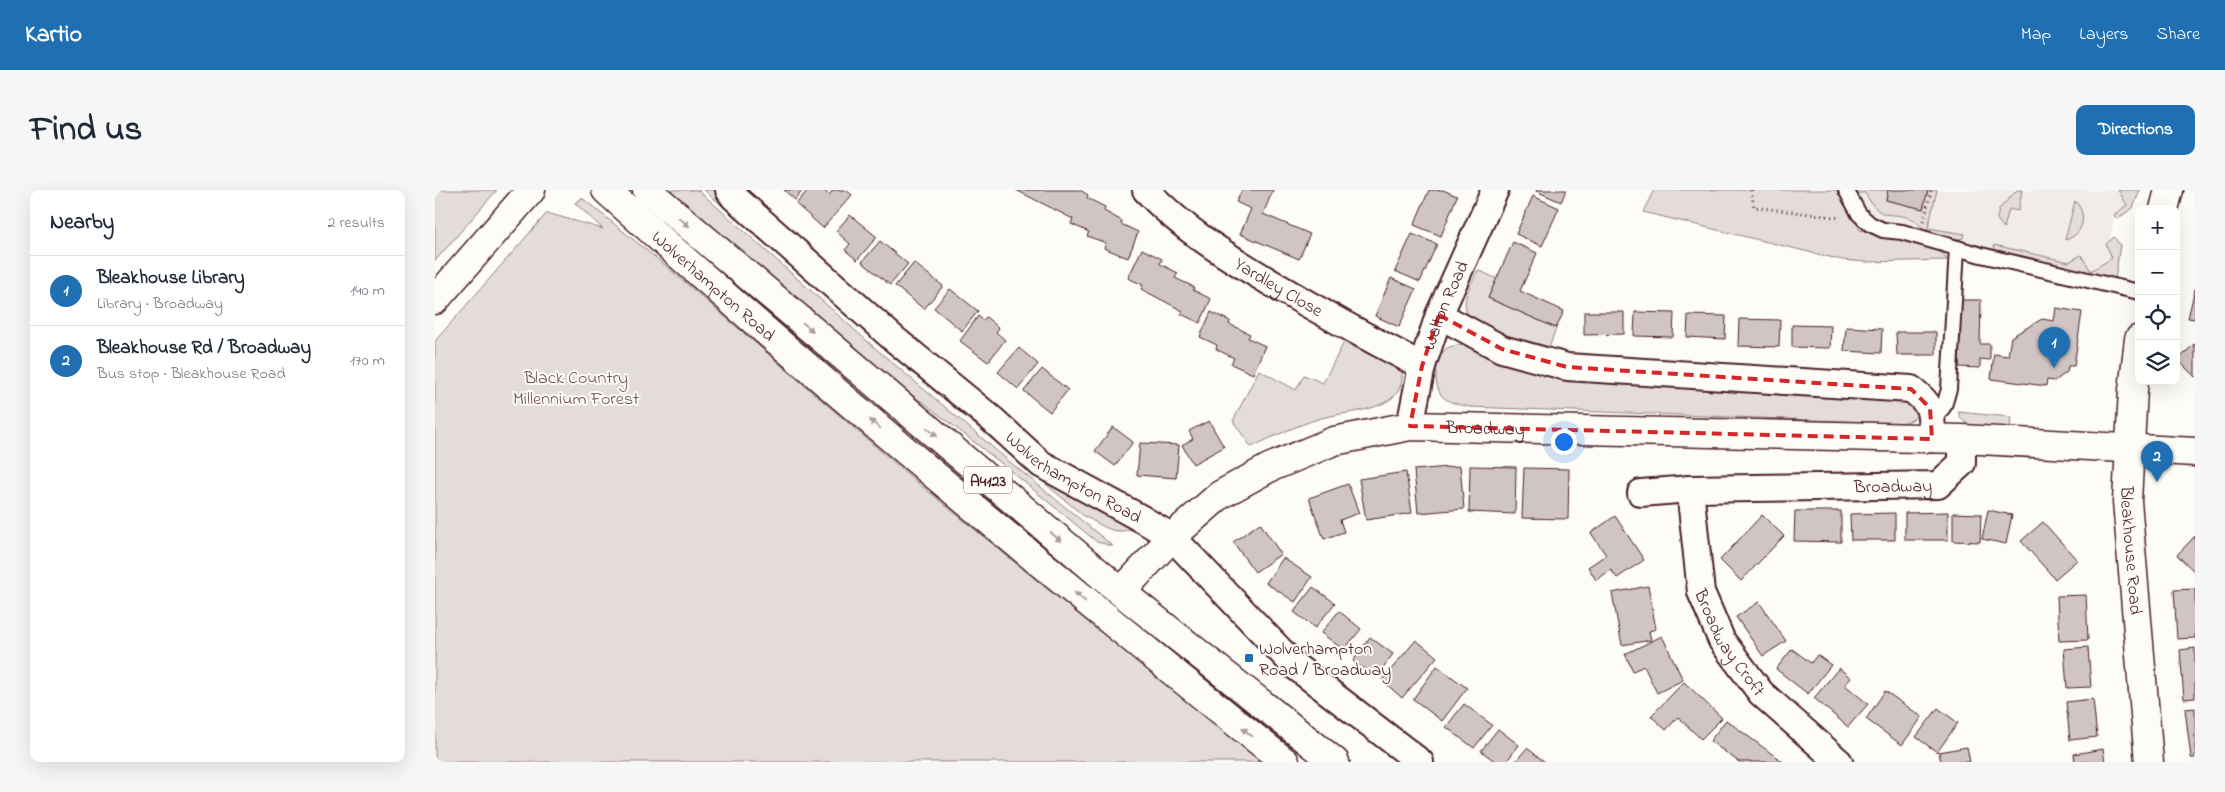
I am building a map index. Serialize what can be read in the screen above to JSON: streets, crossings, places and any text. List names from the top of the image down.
{
  "streets": {
    "main road": [
      "Wolverhampton Road",
      "Broadway",
      "A4123",
      "Bleakhouse Road"
    ],
    "street": ["Yardley Close", "Walton Road", "Broadway Croft"]
  },
  "crossings": [
    ["Wolverhampton Road", "Broadway"],
    ["Yardley Close", "Walton Road"],
    ["Walton Road", "Broadway"],
    ["Broadway", "Bleakhouse Road"],
    ["Broadway", "Broadway Croft"]
  ],
  "parks": ["Black Country Millennium Forest"],
  "places": {
    "transit": ["Wolverhampton Road / Broadway"]
  },
  "page": {
    "header": "Kartio",
    "nav": ["Map", "Layers", "Share"],
    "title": "Find us",
    "buttons": "Directions",
    "heading": ["Nearby", "2 results"],
    "map_buttons": ["+", "−"],
    "list": [
      {
        "mark": "1",
        "name": "Bleakhouse Library",
        "note": "Library · Broadway",
        "value": "140 m"
      },
      {
        "mark": "2",
        "name": "Bleakhouse Rd / Broadway",
        "note": "Bus stop · Bleakhouse Road",
        "value": "170 m"
      }
    ],
    "pins": ["1", "2"]
  }
}
